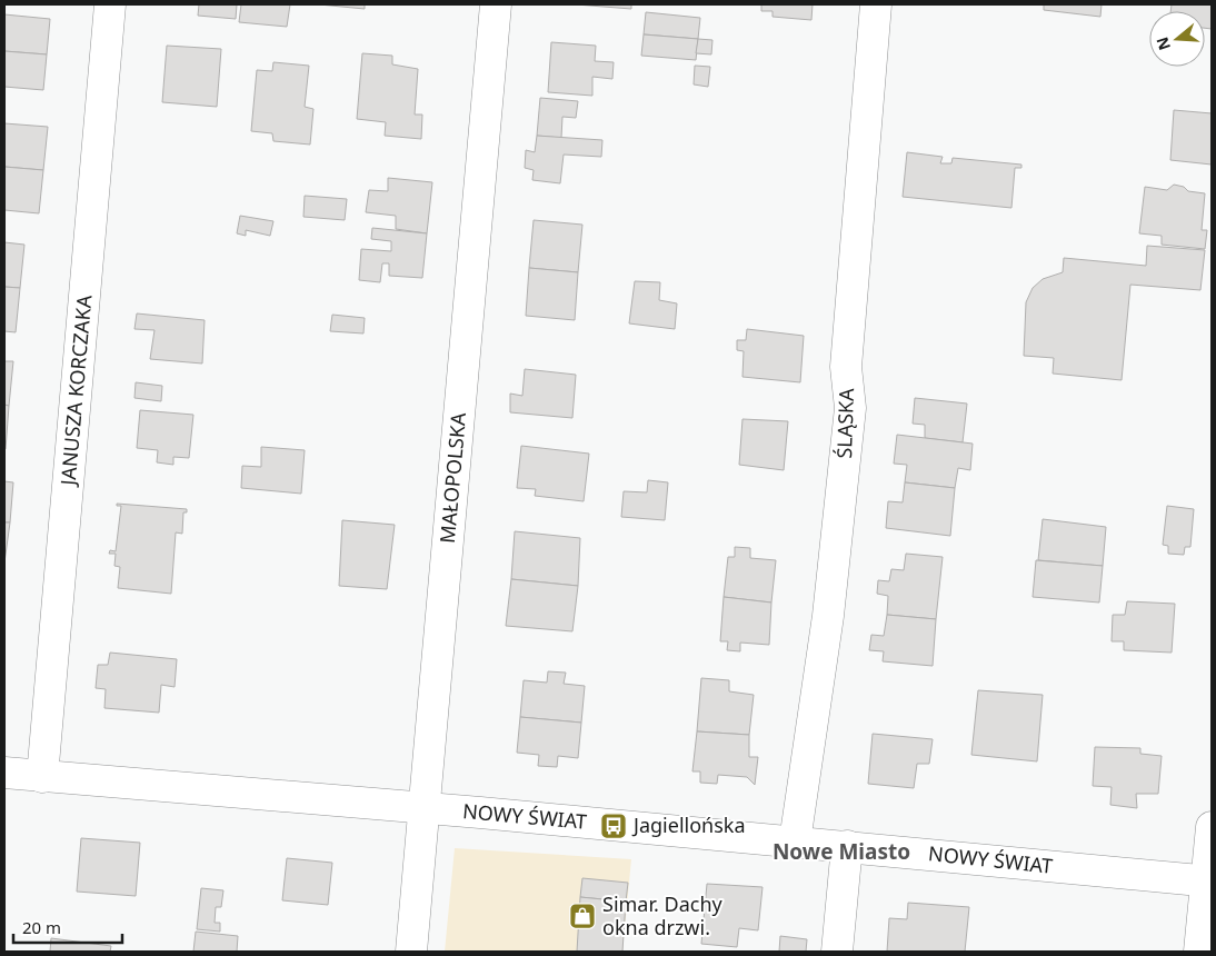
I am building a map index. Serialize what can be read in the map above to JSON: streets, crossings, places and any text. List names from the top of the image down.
{
  "streets": {
    "street": [
      "JANUSZA KORCZAKA",
      "ŚLĄSKA",
      "MAŁOPOLSKA",
      "NOWY ŚWIAT"
    ]
  },
  "crossings": [
    ["JANUSZA KORCZAKA", "NOWY ŚWIAT"],
    ["ŚLĄSKA", "NOWY ŚWIAT"],
    ["MAŁOPOLSKA", "NOWY ŚWIAT"]
  ],
  "districts": ["Nowe Miasto"],
  "places": {
    "bus stop": ["Jagiellońska"],
    "shop": ["Simar. Dachy okna drzwi."]
  },
  "scale_bar": "20 m",
  "north": "left"
}
